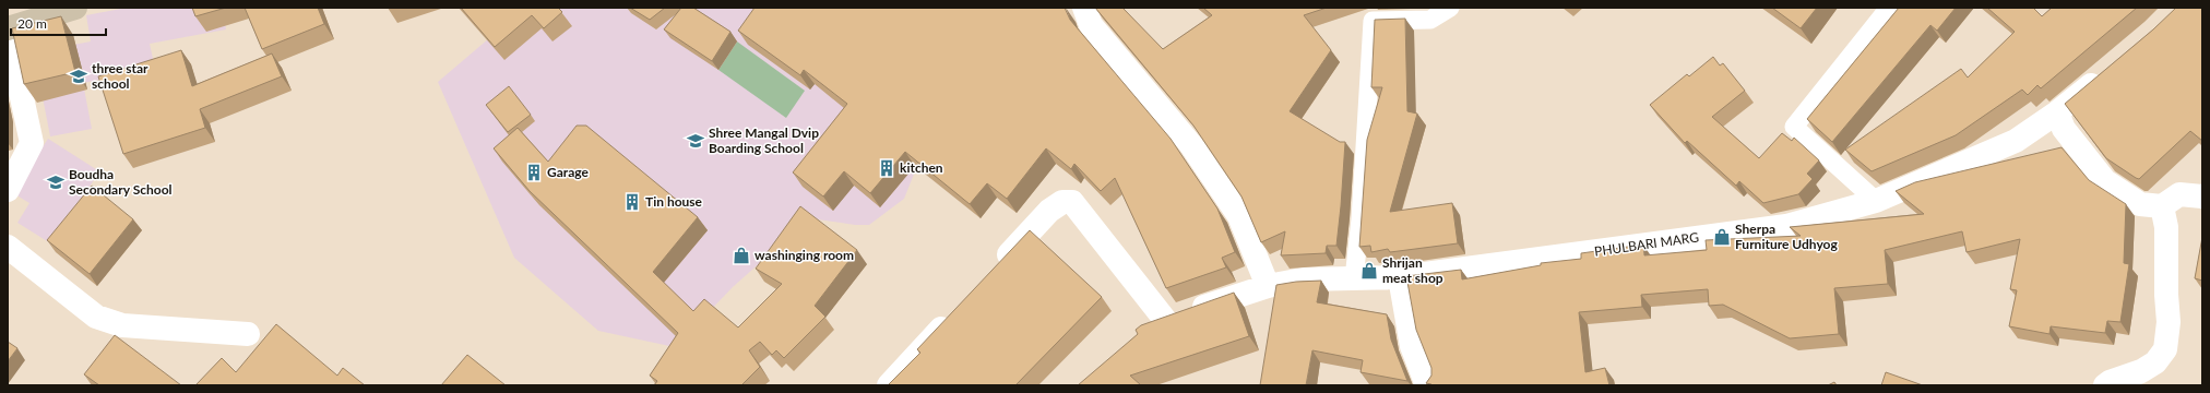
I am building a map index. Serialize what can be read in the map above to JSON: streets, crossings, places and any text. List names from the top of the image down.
{
  "streets": {
    "street": ["PHULBARI MARG"]
  },
  "places": {
    "school or university": ["three star school", "Shree Mangal Dvip Boarding School", "Boudha Secondary School"],
    "building": ["kitchen", "Garage", "Tin house"],
    "shop": ["Sherpa Furniture Udhyog", "washinging room", "Shrijan meat shop"]
  },
  "scale_bar": "20 m"
}
